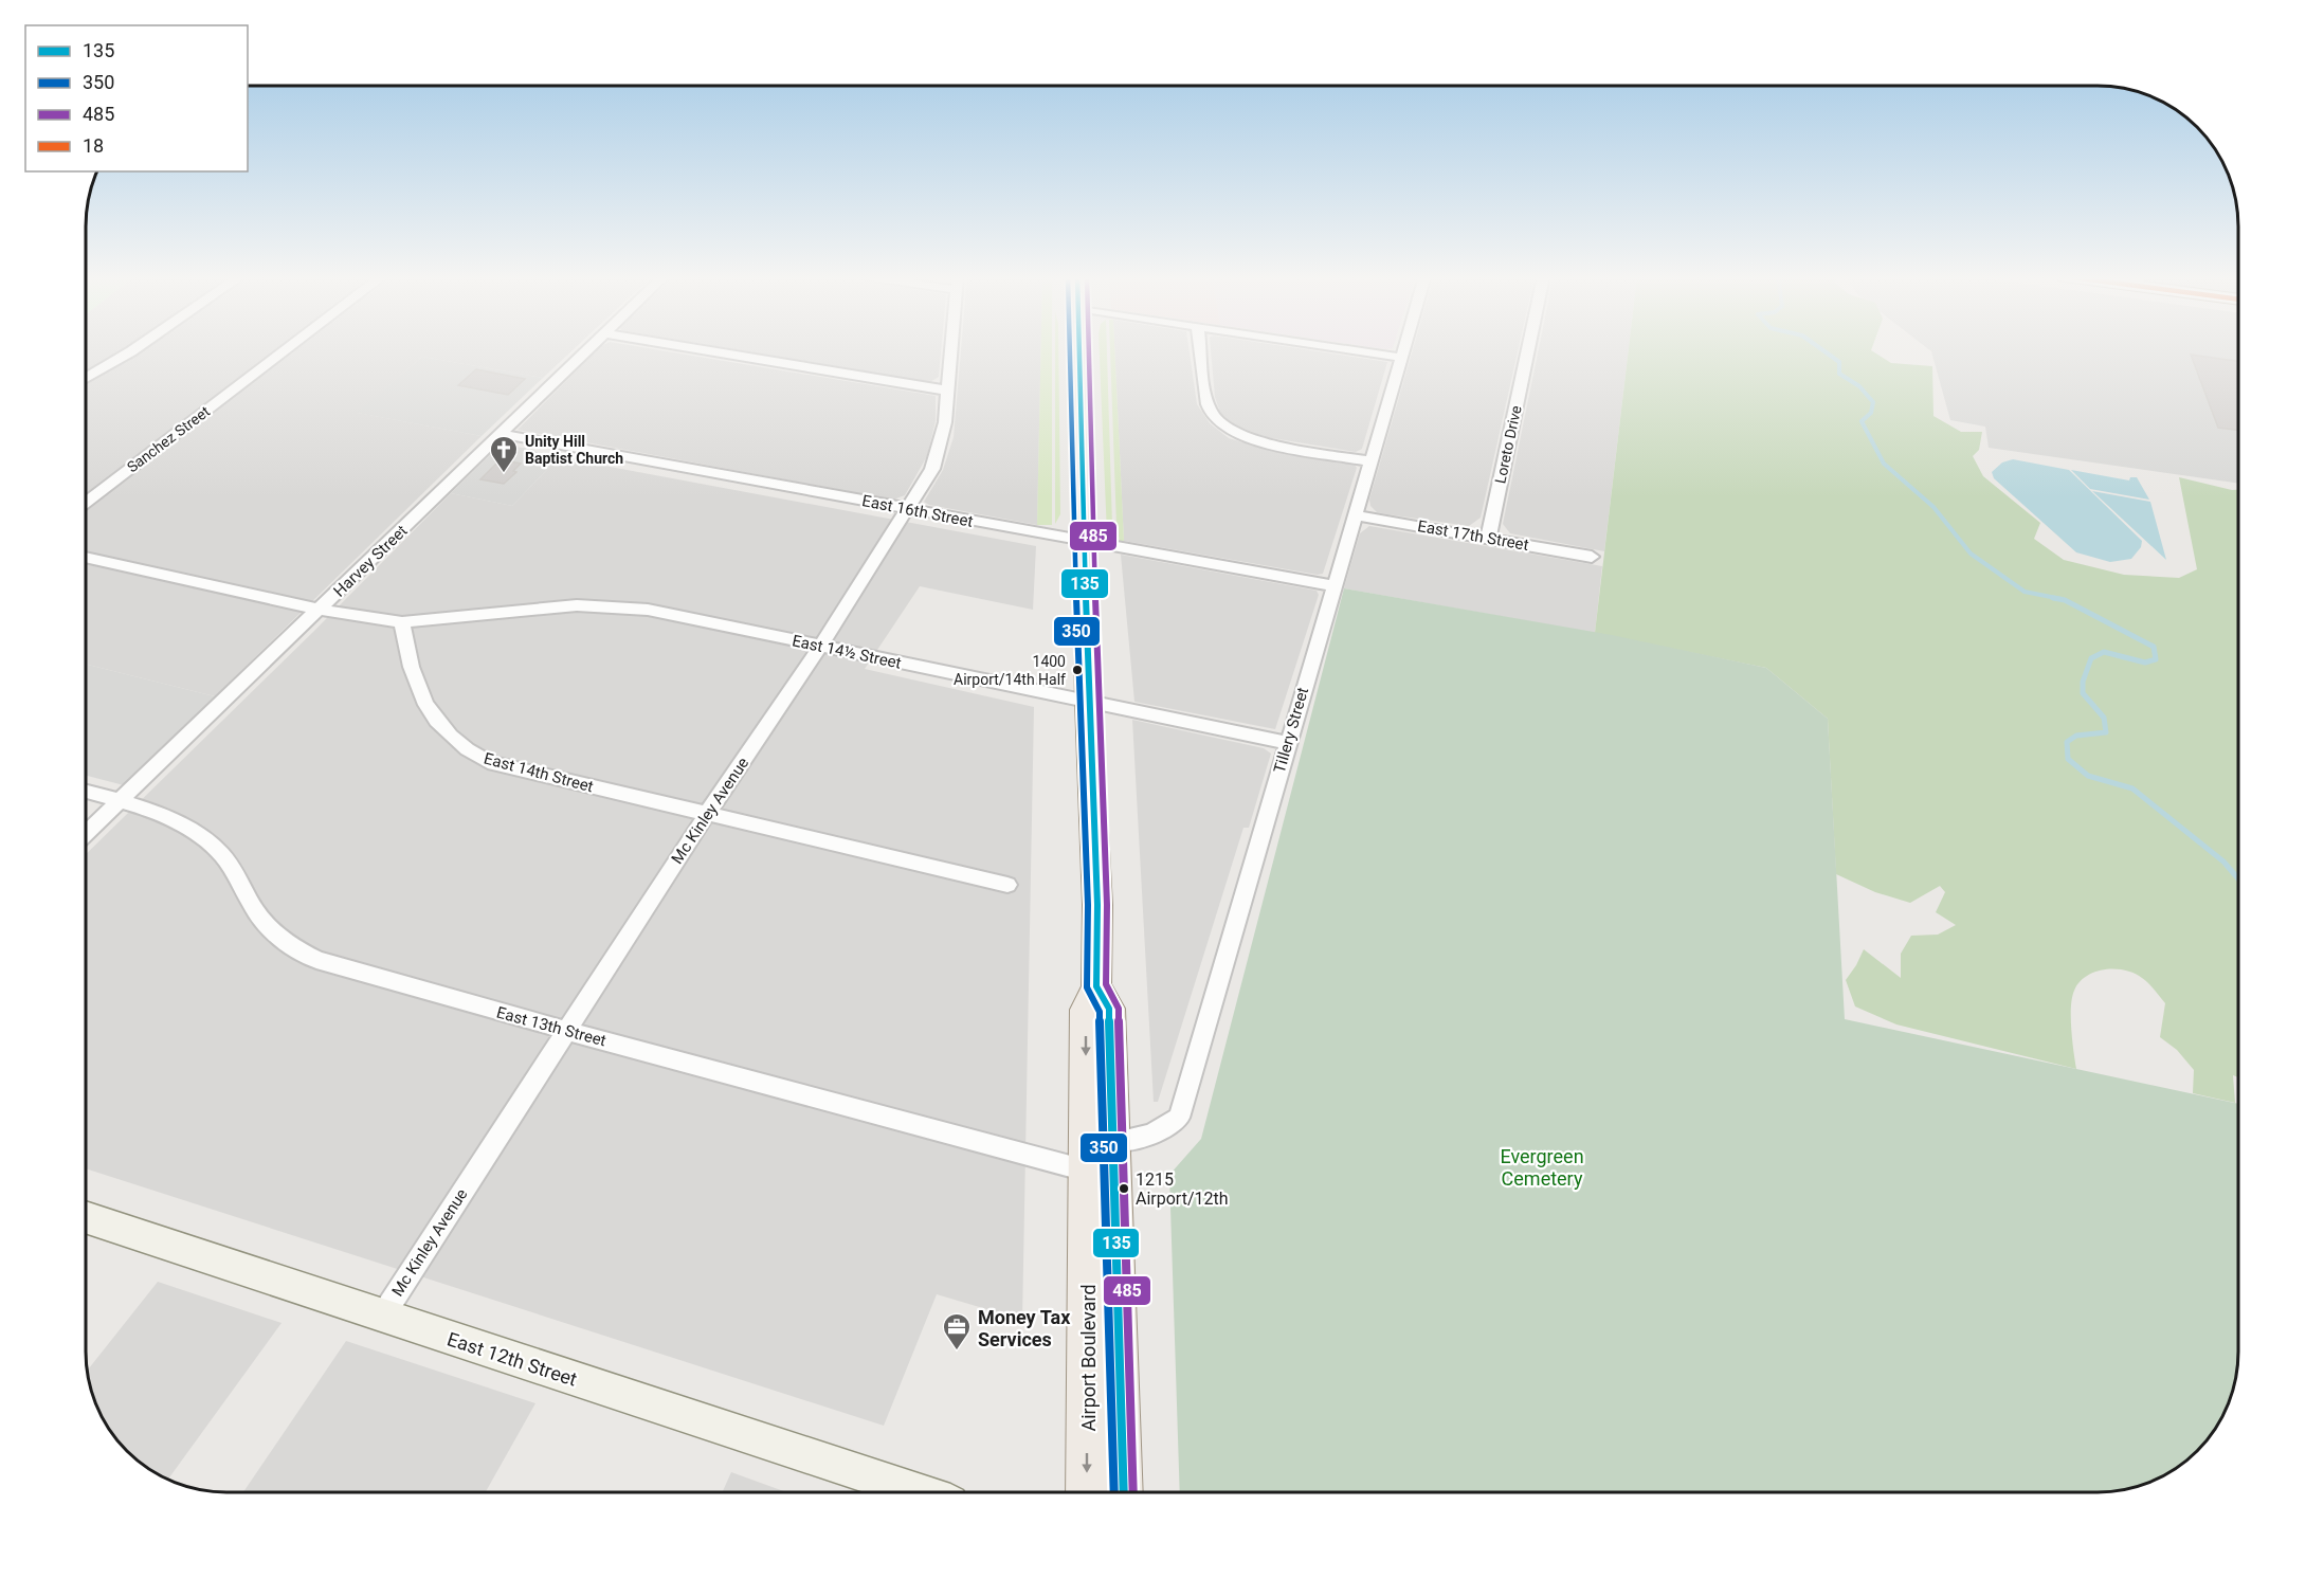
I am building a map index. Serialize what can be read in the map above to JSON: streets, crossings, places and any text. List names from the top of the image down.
{
  "streets": {
    "main road": ["Airport Boulevard"],
    "street": [
      "Sanchez Street",
      "Loreto Drive",
      "East 16th Street",
      "East 17th Street",
      "Harvey Street",
      "East 14½ Street",
      "Tillery Street",
      "East 14th Street",
      "Mc Kinley Avenue",
      "East 13th Street",
      "East 12th Street"
    ]
  },
  "crossings": [
    ["Loreto Drive", "East 17th Street"],
    ["East 16th Street", "Harvey Street"],
    ["East 16th Street", "Tillery Street"],
    ["East 16th Street", "Mc Kinley Avenue"],
    ["East 16th Street", "Airport Boulevard"],
    ["East 17th Street", "Tillery Street"],
    ["Harvey Street", "East 13th Street"],
    ["East 14½ Street", "Tillery Street"],
    ["East 14½ Street", "East 14th Street"],
    ["East 14½ Street", "Mc Kinley Avenue"],
    ["East 14½ Street", "Airport Boulevard"],
    ["Tillery Street", "Airport Boulevard"],
    ["East 14th Street", "Mc Kinley Avenue"],
    ["Mc Kinley Avenue", "East 13th Street"],
    ["Mc Kinley Avenue", "East 12th Street"],
    ["East 13th Street", "Airport Boulevard"]
  ],
  "parks": ["Evergreen Cemetery"],
  "places": {
    "church": ["Unity Hill Baptist Church"],
    "other": ["1400 Airport/14th Half", "1215 Airport/12th"],
    "office": ["Money Tax Services"]
  },
  "lines": ["transit line 135", "transit line 350", "transit line 485"],
  "legend": [
    "135",
    "350",
    "485",
    "18"
  ]
}
